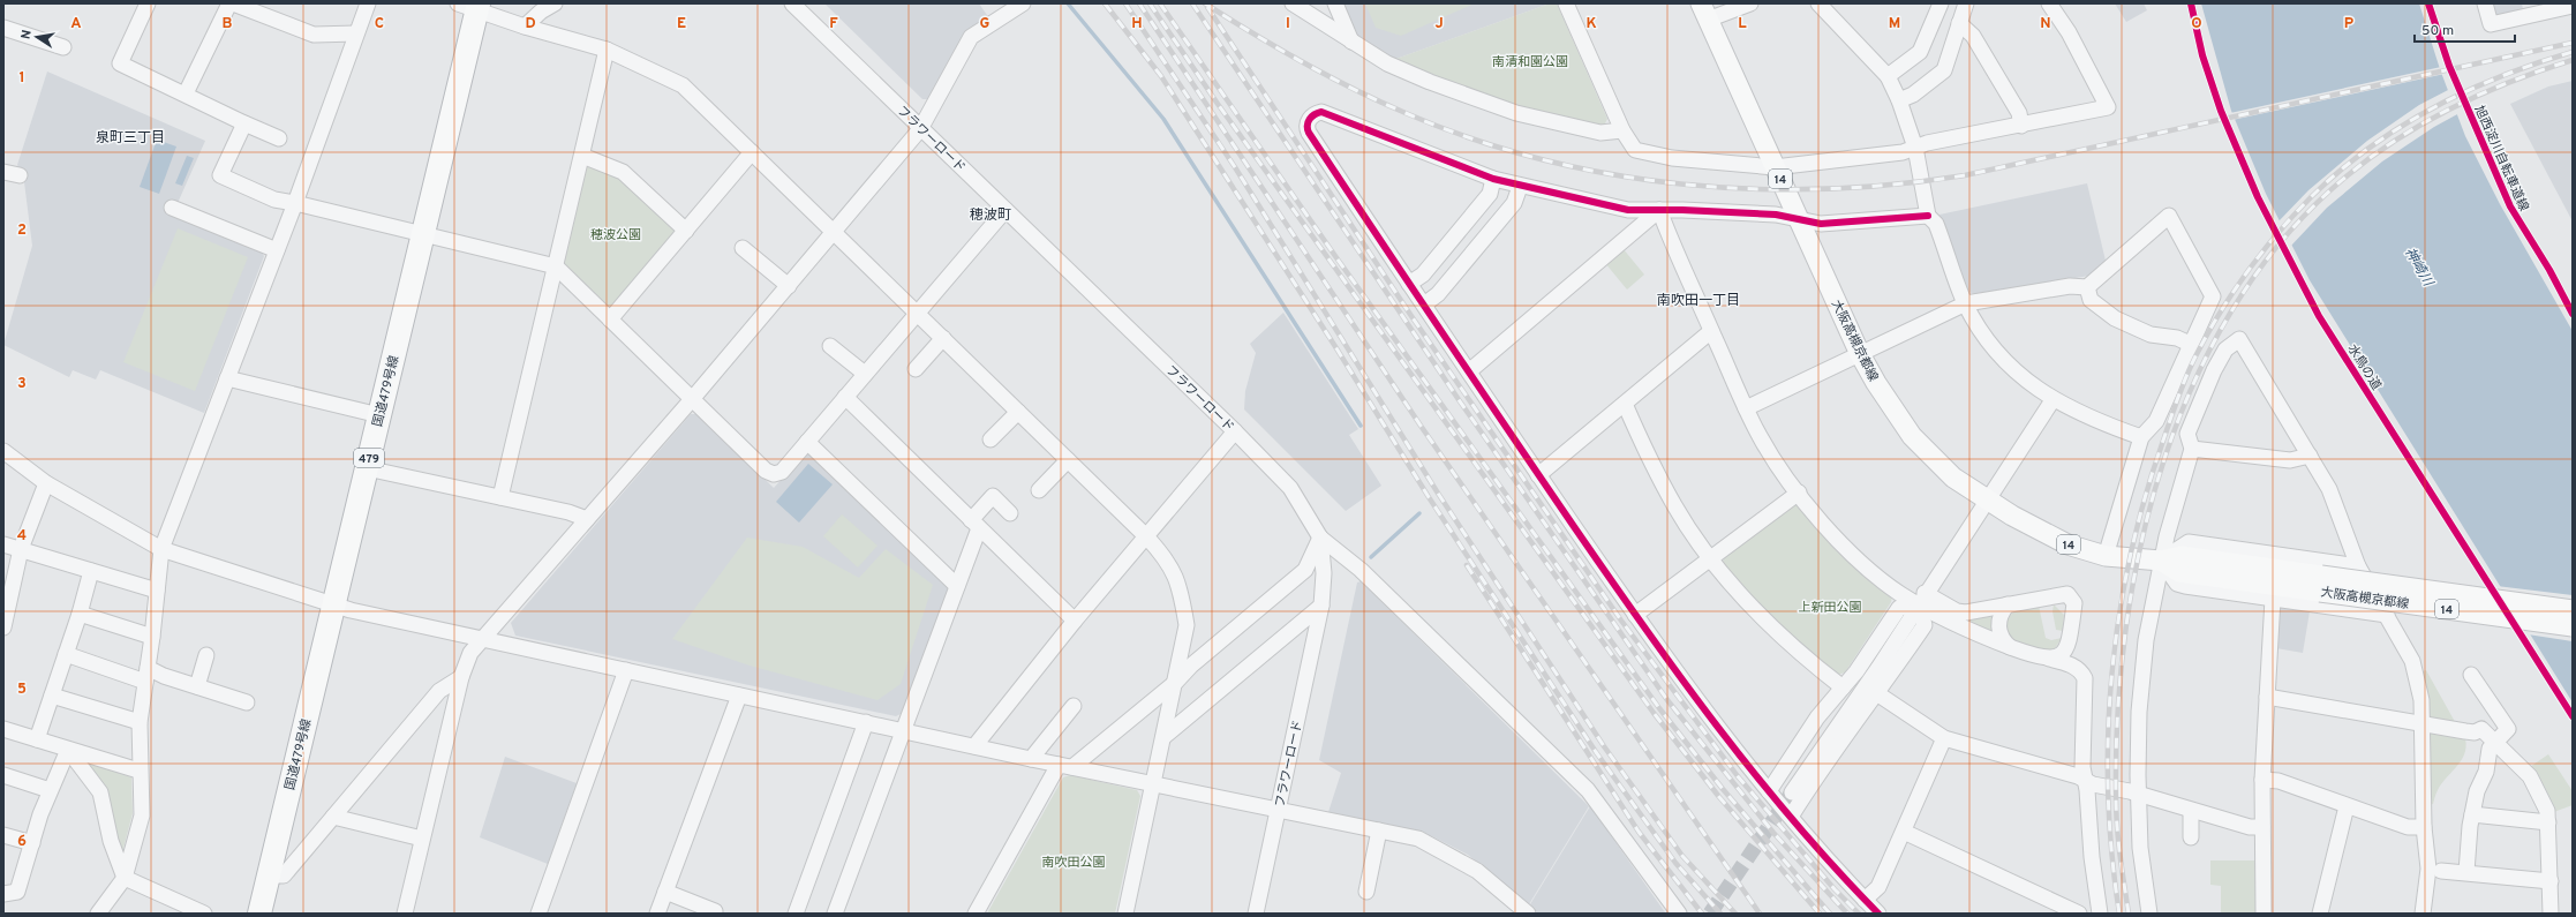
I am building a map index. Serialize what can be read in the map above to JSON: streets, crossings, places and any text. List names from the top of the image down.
{
  "streets": {
    "highway": ["国道479号線", "479"],
    "main road": ["14", "大阪高槻京都線"],
    "street": ["フラワーロード"],
    "cycle path": ["旭西淀川自転車道線", "水鳥の道"]
  },
  "districts": ["泉町三丁目", "穂波町", "南吹田一丁目"],
  "water": ["神崎川"],
  "parks": [
    "南清和園公園",
    "穂波公園",
    "上新田公園",
    "南吹田公園"
  ],
  "scale_bar": "50 m",
  "north": "left",
  "grid": {
    "columns": [
      "A",
      "B",
      "C",
      "D",
      "E",
      "F",
      "G",
      "H",
      "I",
      "J",
      "K",
      "L",
      "M",
      "N",
      "O",
      "P"
    ],
    "rows": [
      "1",
      "2",
      "3",
      "4",
      "5",
      "6"
    ]
  }
}
